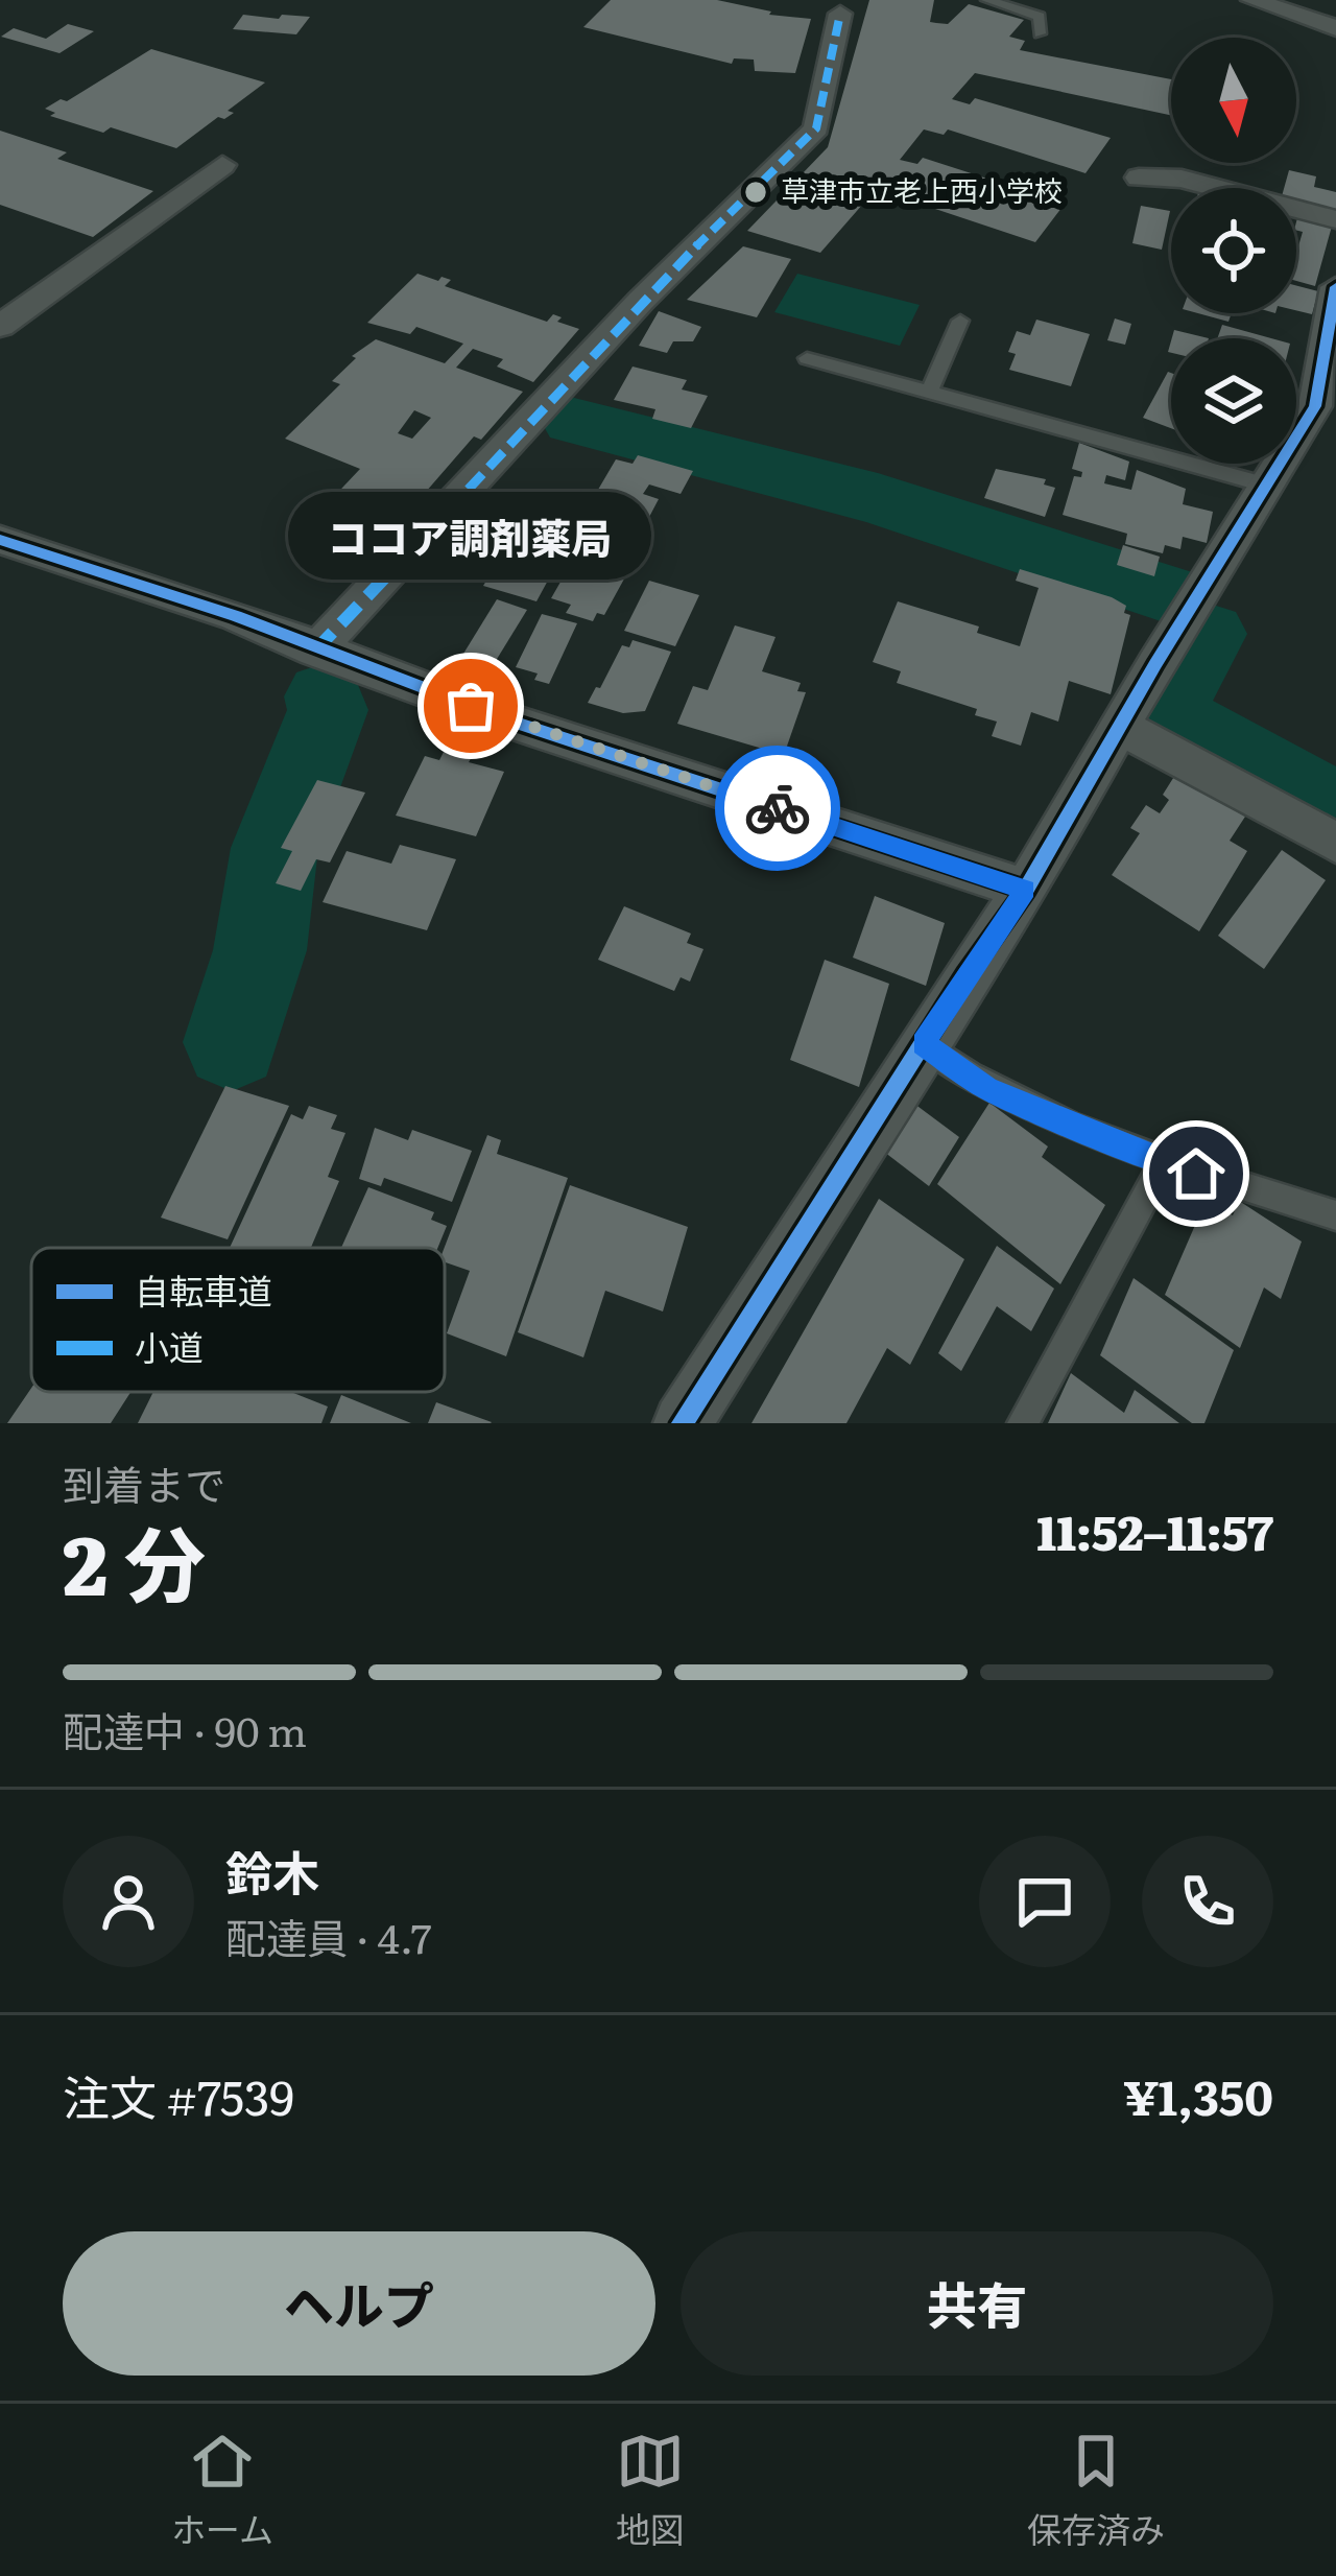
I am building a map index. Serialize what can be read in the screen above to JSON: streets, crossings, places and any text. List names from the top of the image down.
{
  "places": ["草津市立老上西小学校", "ココア調剤薬局"],
  "legend": ["自転車道", "小道"],
  "north": "bottom",
  "page": {
    "bubble": "ココア調剤薬局",
    "heading": ["2 分", "到着まで", "11:52–11:57"],
    "panel": [
      "鈴木",
      "配達員 · 4.7",
      "注文 #7539",
      "¥1,350"
    ],
    "bar": "配達中 · 90 m",
    "buttons": ["ヘルプ", "共有"],
    "tabs": ["ホーム", "地図", "保存済み"]
  }
}
